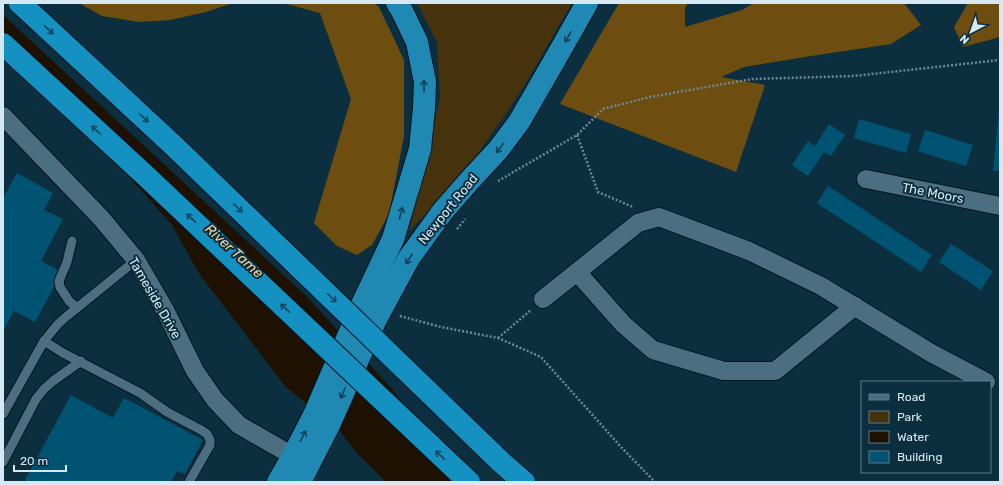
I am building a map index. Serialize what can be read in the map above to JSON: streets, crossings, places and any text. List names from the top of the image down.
{
  "streets": {
    "highway": ["Newport Road"],
    "street": ["The Moors", "Tameside Drive"]
  },
  "water": ["River Tame"],
  "legend": [
    "Road",
    "Park",
    "Water",
    "Building"
  ],
  "scale_bar": "20 m",
  "north": "bottom left"
}
